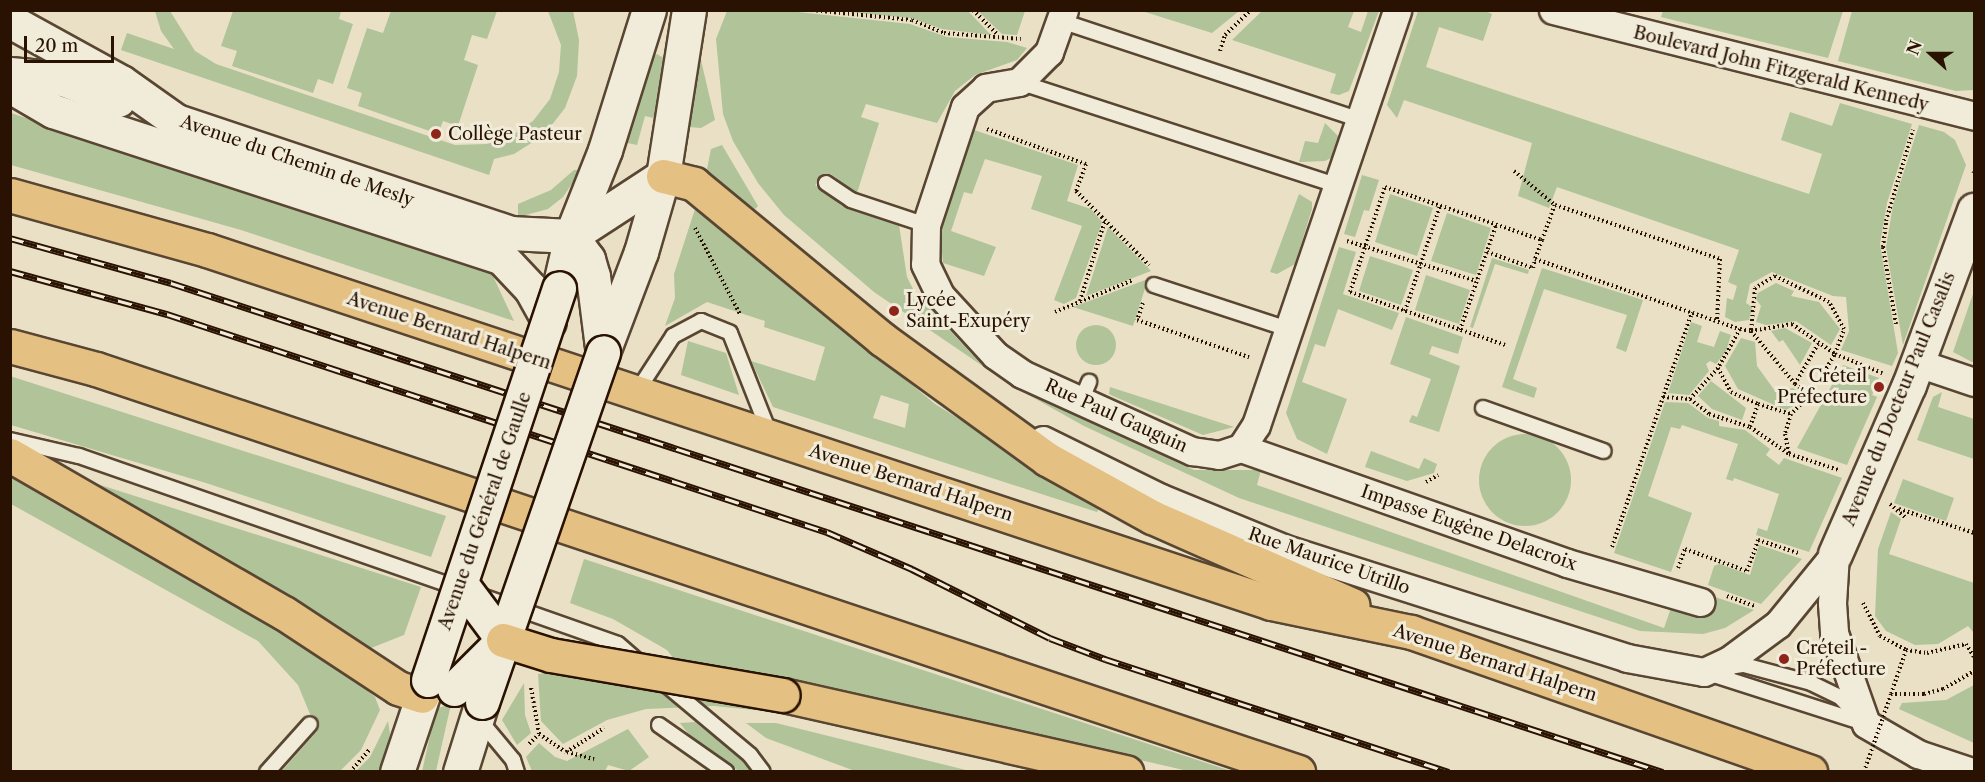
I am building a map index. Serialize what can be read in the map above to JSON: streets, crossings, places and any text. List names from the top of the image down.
{
  "streets": {
    "highway": ["Avenue Bernard Halpern"],
    "main road": ["Avenue du Chemin de Mesly", "Avenue du Docteur Paul Casalis", "Avenue du Général de Gaulle"],
    "street": [
      "Boulevard John Fitzgerald Kennedy",
      "Rue Paul Gauguin",
      "Impasse Eugène Delacroix",
      "Rue Maurice Utrillo"
    ]
  },
  "crossings": [
    ["Avenue du Chemin de Mesly", "Avenue du Général de Gaulle"],
    ["Avenue du Docteur Paul Casalis", "Rue Maurice Utrillo"],
    ["Rue Paul Gauguin", "Impasse Eugène Delacroix"]
  ],
  "places": [
    "Collège Pasteur",
    "Lycée Saint-Exupéry",
    "Créteil Préfecture",
    "Créteil - Préfecture"
  ],
  "scale_bar": "20 m",
  "north": "left"
}
